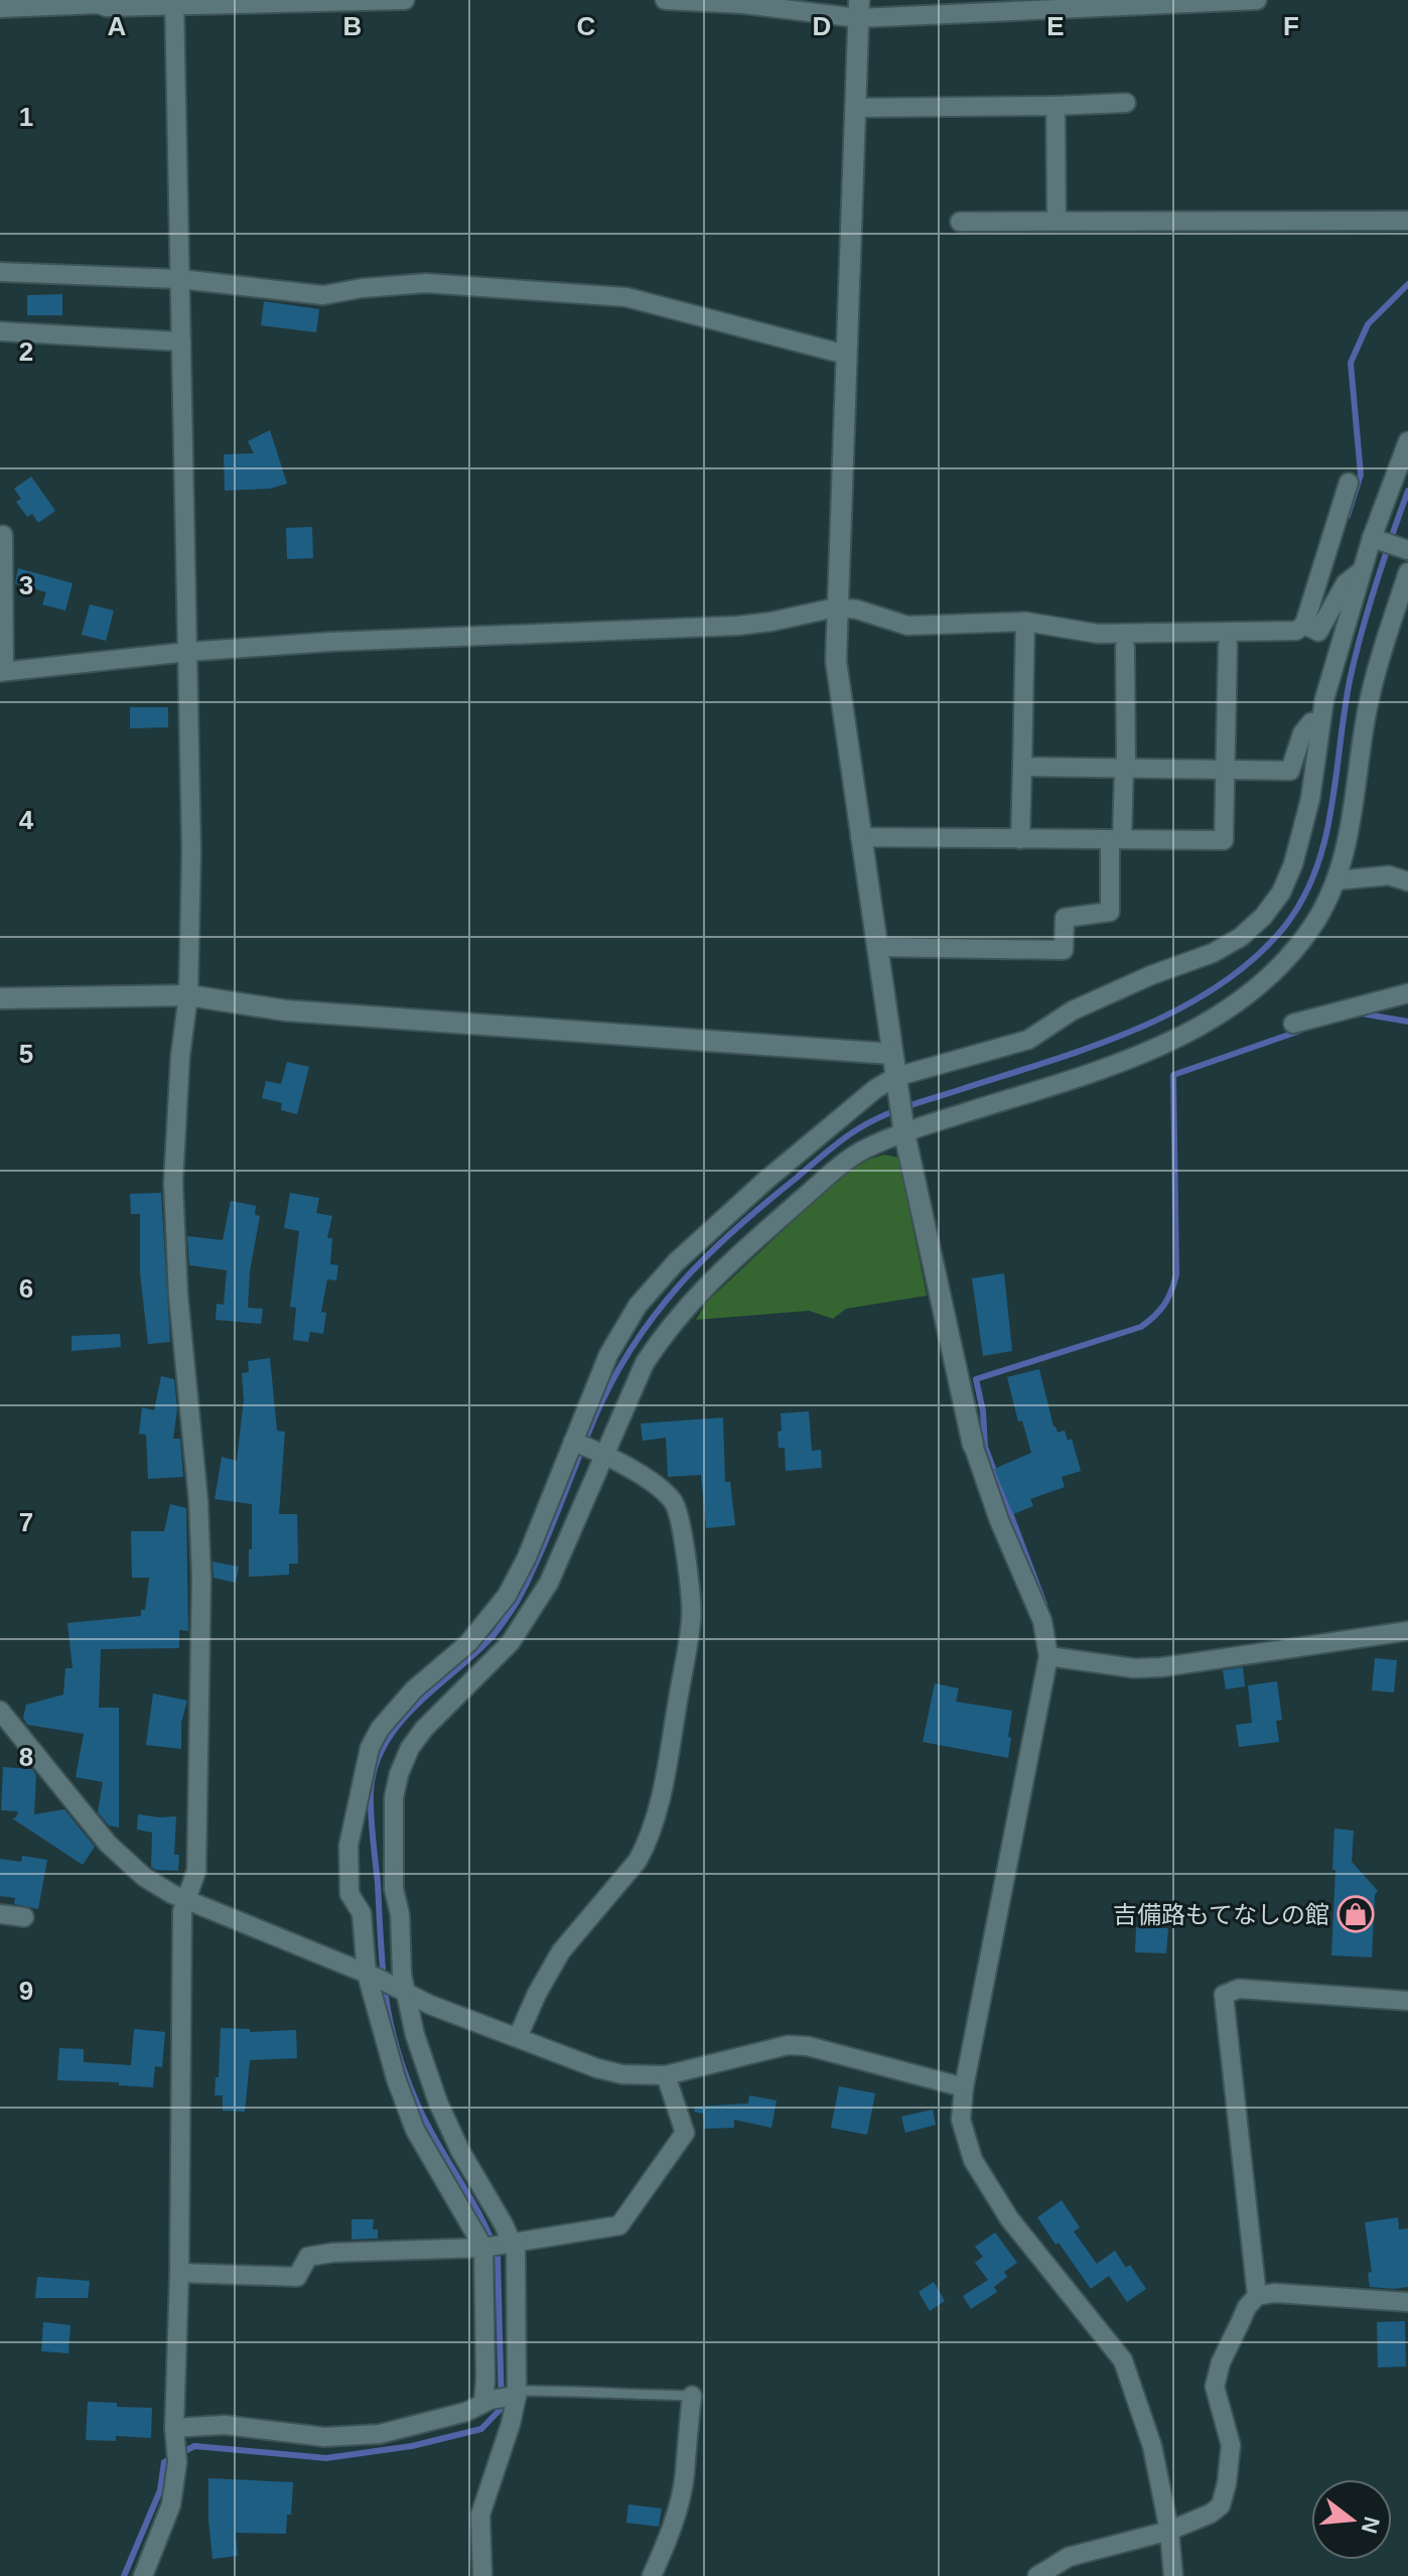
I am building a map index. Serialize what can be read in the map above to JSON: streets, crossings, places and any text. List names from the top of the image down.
{
  "places": {
    "shop": ["吉備路もてなしの館"]
  },
  "north": "right",
  "grid": {
    "columns": [
      "A",
      "B",
      "C",
      "D",
      "E",
      "F"
    ],
    "rows": [
      "1",
      "2",
      "3",
      "4",
      "5",
      "6",
      "7",
      "8",
      "9"
    ]
  }
}
